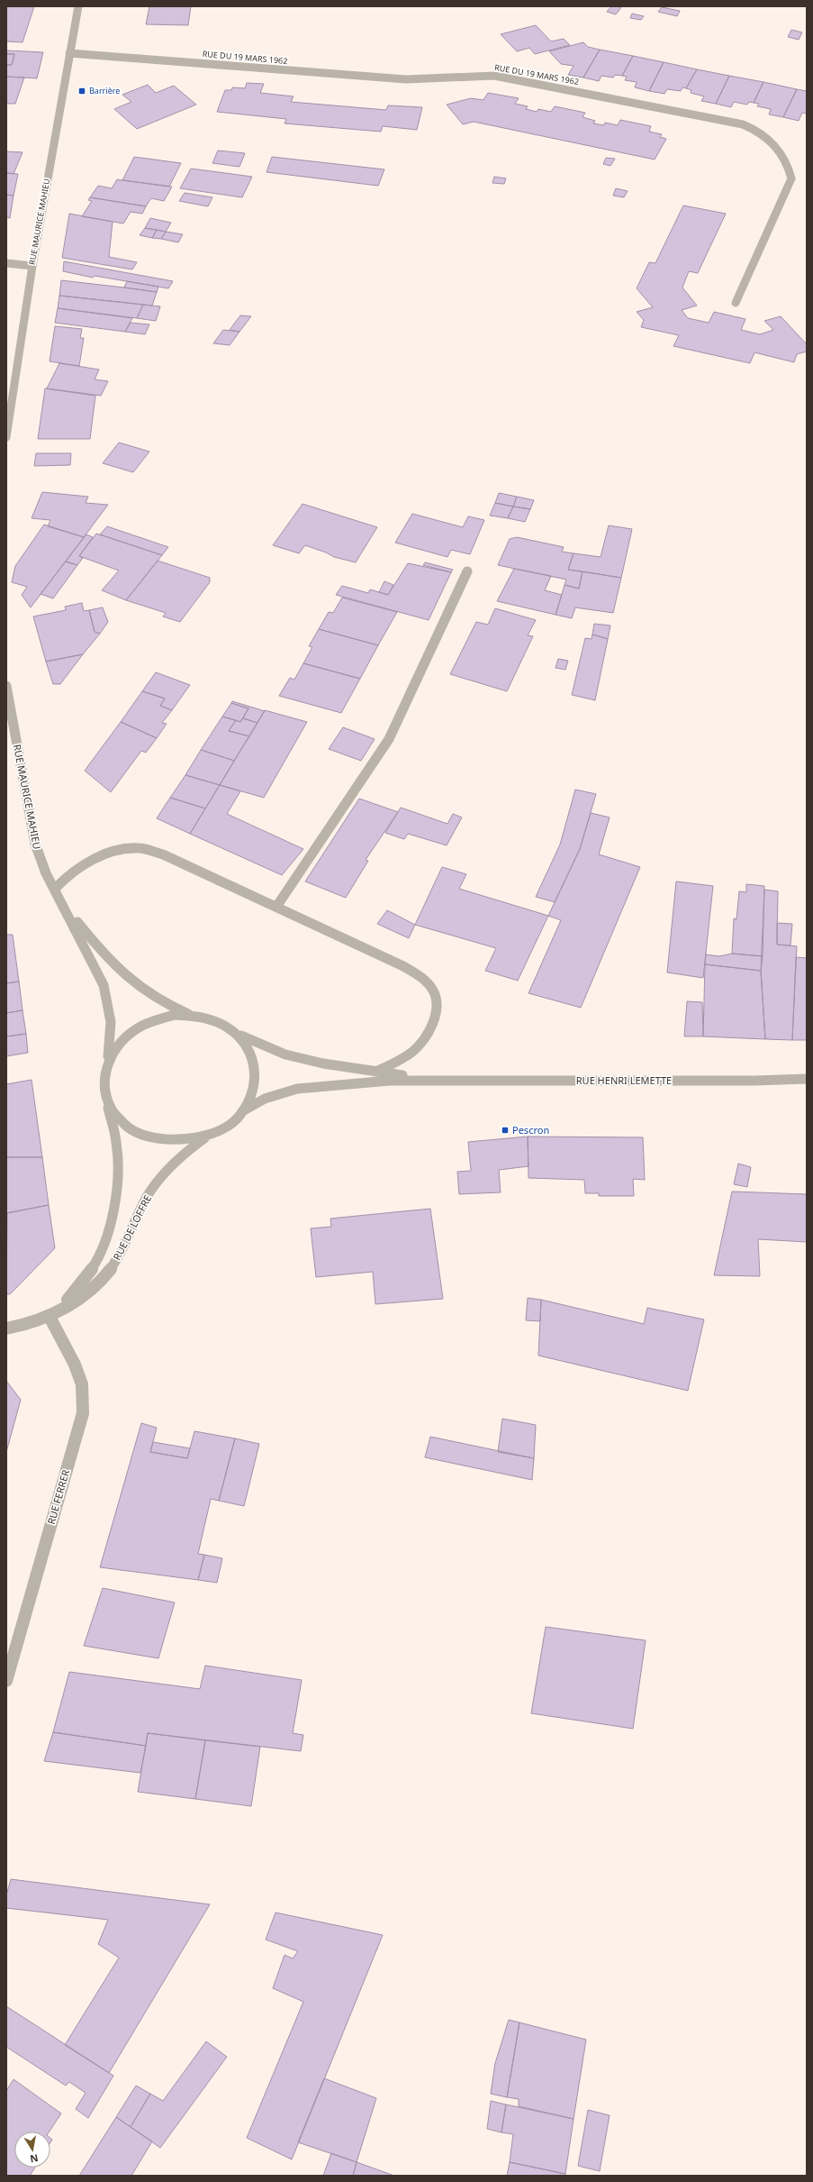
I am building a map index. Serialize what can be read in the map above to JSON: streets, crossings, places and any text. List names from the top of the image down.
{
  "streets": {
    "street": [
      "RUE DU 19 MARS 1962",
      "RUE MAURICE MAHIEU",
      "RUE HENRI LEMETTE",
      "RUE DE LOFFRE",
      "RUE FERRER"
    ]
  },
  "crossings": [
    ["RUE DU 19 MARS 1962", "RUE MAURICE MAHIEU"],
    ["RUE MAURICE MAHIEU", "RUE HENRI LEMETTE"],
    ["RUE MAURICE MAHIEU", "RUE DE LOFFRE"],
    ["RUE DE LOFFRE", "RUE FERRER"]
  ],
  "places": {
    "transit": ["Barrière", "Pescron"]
  },
  "north": "bottom"
}
